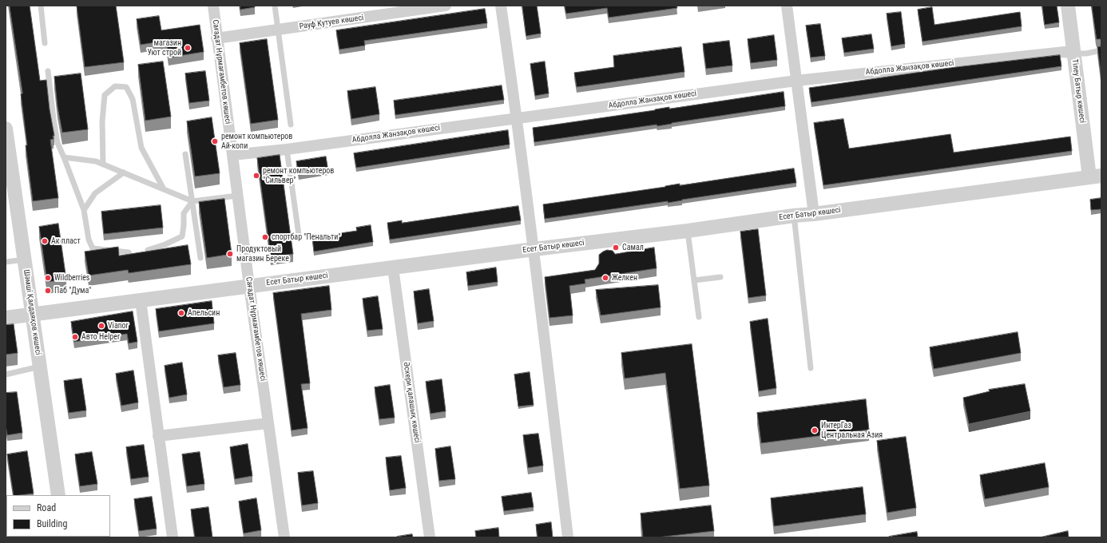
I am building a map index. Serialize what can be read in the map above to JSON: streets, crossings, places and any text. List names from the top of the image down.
{
  "streets": {
    "street": [
      "Рауф Кутуев көшесі",
      "Абдолла Жанзақов көшесі",
      "Сағадат Нұрмағамбетов көшесі",
      "Тілеу Батыр көшесі",
      "Есет Батыр көшесі",
      "Шәмші Қалдаяқов көшесі",
      "Әскери қалашық көшесі"
    ]
  },
  "crossings": [
    ["Рауф Кутуев көшесі", "Сағадат Нұрмағамбетов көшесі"],
    ["Абдолла Жанзақов көшесі", "Сағадат Нұрмағамбетов көшесі"],
    ["Абдолла Жанзақов көшесі", "Тілеу Батыр көшесі"],
    ["Сағадат Нұрмағамбетов көшесі", "Есет Батыр көшесі"],
    ["Тілеу Батыр көшесі", "Есет Батыр көшесі"],
    ["Есет Батыр көшесі", "Шәмші Қалдаяқов көшесі"],
    ["Есет Батыр көшесі", "Әскери қалашық көшесі"]
  ],
  "places": [
    "магазин Уют строй",
    "ремонт компьютеров Ай-копи",
    "ремонт компьютеров \"Сильвер\"",
    "спортбар \"Пенальти\"",
    "Ак пласт",
    "Самал",
    "Продуктовый магазин Береке",
    "Wildberries",
    "Желкен",
    "Паб \"Дума\"",
    "Апельсин",
    "Vianor",
    "Авто Helper",
    "ИнтерГаз Центральная Азия"
  ],
  "legend": ["Road", "Building"]
}
